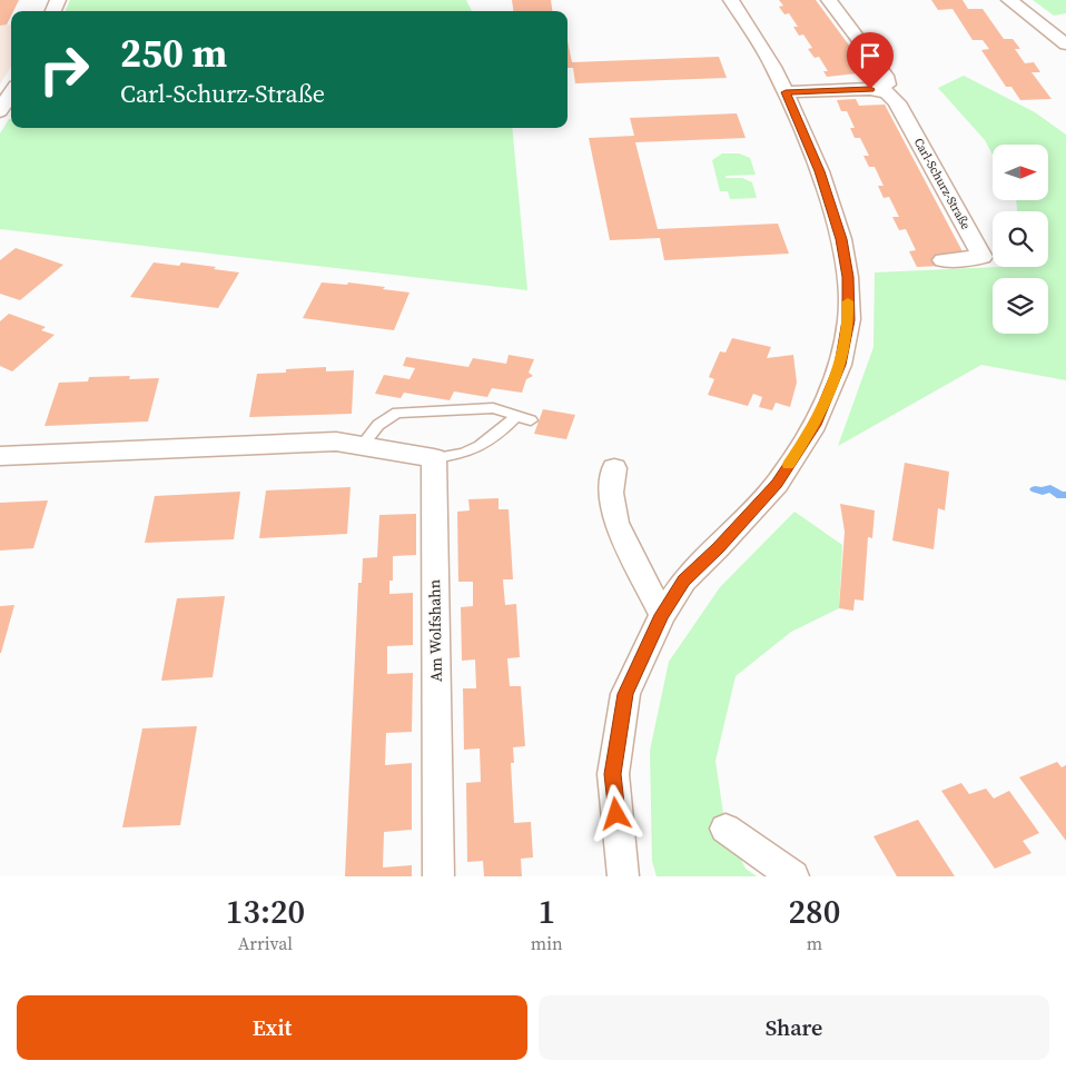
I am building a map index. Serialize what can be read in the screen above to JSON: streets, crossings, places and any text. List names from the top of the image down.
{
  "streets": {
    "street": ["Carl-Schurz-Straße", "Am Wolfshahn"]
  },
  "north": "right",
  "page": {
    "turn": ["250 m", "Carl-Schurz-Straße"],
    "eta": [
      "13:20",
      "Arrival",
      "1",
      "min",
      "280",
      "m"
    ],
    "buttons": ["Exit", "Share"]
  }
}
